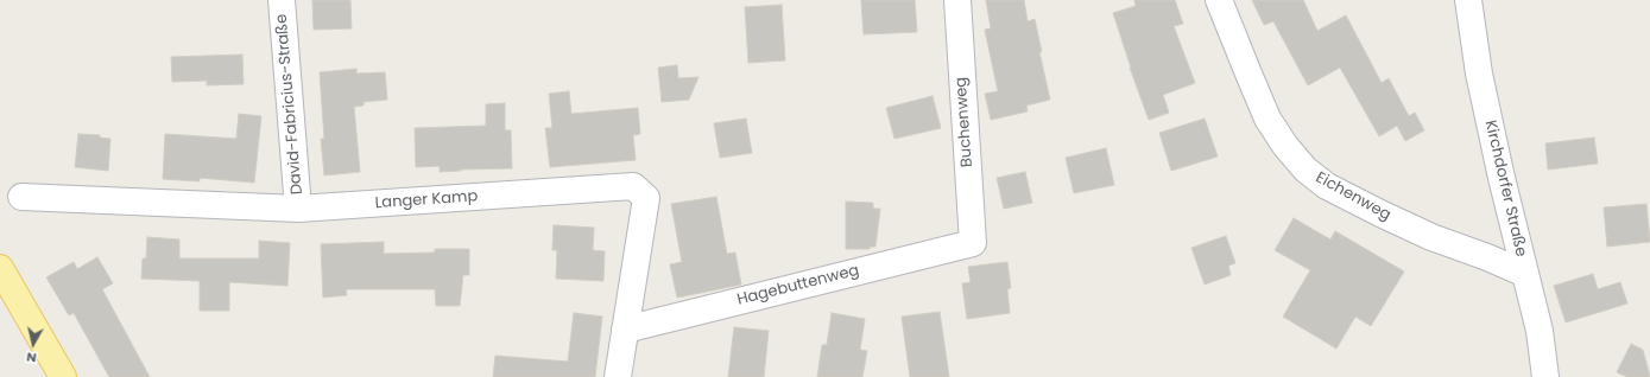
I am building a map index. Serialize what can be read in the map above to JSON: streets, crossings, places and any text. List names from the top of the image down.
{
  "streets": {
    "street": [
      "David-Fabricius-Straße",
      "Buchenweg",
      "Kirchdorfer Straße",
      "Eichenweg",
      "Langer Kamp",
      "Hagebuttenweg"
    ]
  },
  "crossings": [
    ["David-Fabricius-Straße", "Langer Kamp"],
    ["Buchenweg", "Hagebuttenweg"],
    ["Kirchdorfer Straße", "Eichenweg"],
    ["Langer Kamp", "Hagebuttenweg"]
  ],
  "north": "bottom"
}
